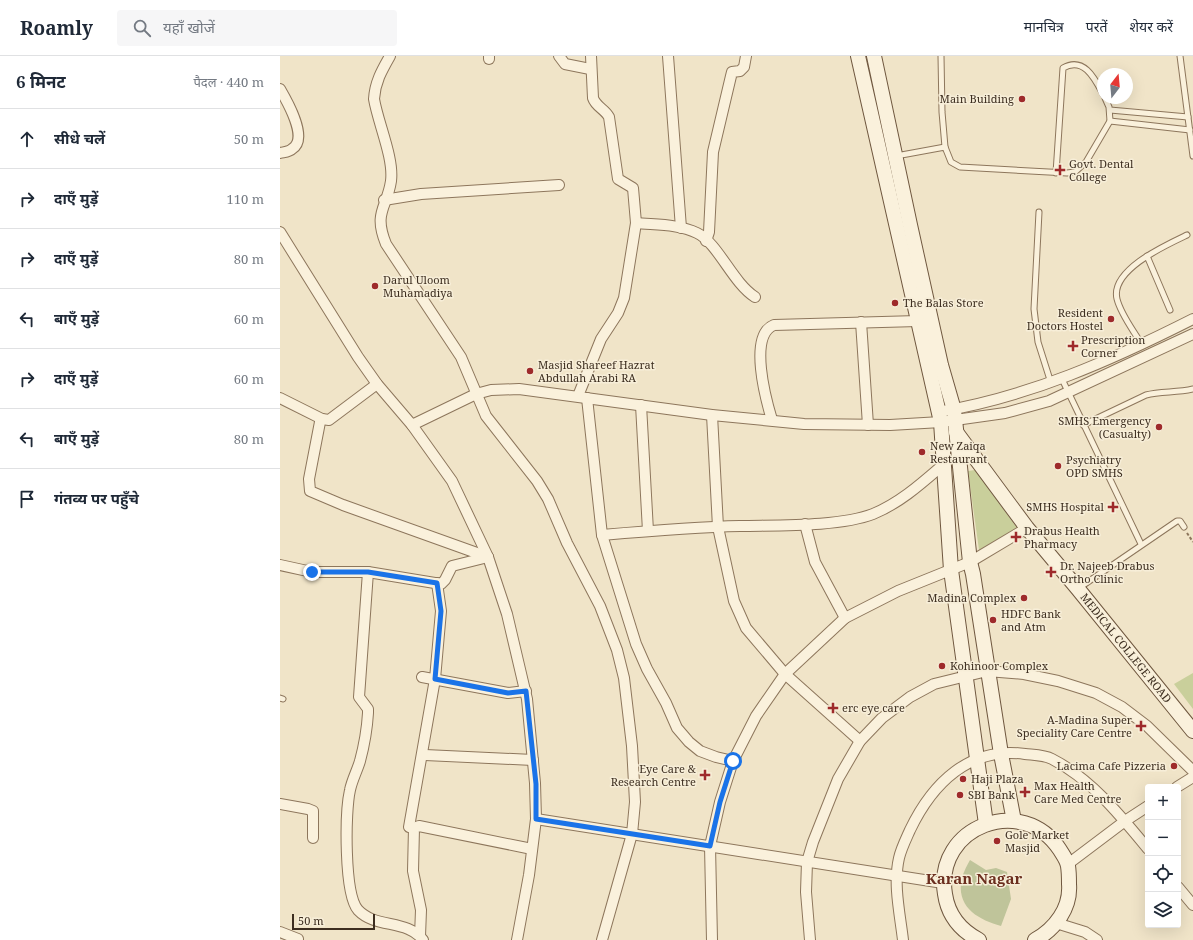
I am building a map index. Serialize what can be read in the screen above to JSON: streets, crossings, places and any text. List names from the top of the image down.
{
  "streets": {
    "main road": ["MEDICAL COLLEGE ROAD"]
  },
  "districts": ["Karan Nagar"],
  "places": {
    "other": [
      "Main Building",
      "Darul Uloom Muhamadiya",
      "The Balas Store",
      "Resident Doctors Hostel",
      "Masjid Shareef Hazrat Abdullah Arabi RA",
      "SMHS Emergency (Casualty)",
      "New Zaiqa Restaurant",
      "Psychiatry OPD SMHS",
      "Madina Complex",
      "HDFC Bank and Atm",
      "Kohinoor Complex",
      "Lacima Cafe Pizzeria",
      "Haji Plaza",
      "SBI Bank",
      "Gole Market Masjid"
    ],
    "health": [
      "Govt. Dental College",
      "Prescription Corner",
      "SMHS Hospital",
      "Drabus Health Pharmacy",
      "Dr. Najeeb Drabus Ortho Clinic",
      "erc eye care",
      "A-Madina Super Speciality Care Centre",
      "Eye Care & Research Centre",
      "Max Health Care Med Centre"
    ]
  },
  "scale_bar": "50 m",
  "north": "top",
  "page": {
    "header": "Roamly",
    "search": "यहाँ खोजें",
    "nav": ["मानचित्र", "परतें", "शेयर करें"],
    "heading": ["6 मिनट", "पैदल · 440 m"],
    "list": [
      ["सीधे चलें", "50 m"],
      ["दाएँ मुड़ें", "110 m"],
      ["दाएँ मुड़ें", "80 m"],
      ["बाएँ मुड़ें", "60 m"],
      ["दाएँ मुड़ें", "60 m"],
      ["बाएँ मुड़ें", "80 m"],
      "गंतव्य पर पहुँचे"
    ],
    "map_buttons": ["+", "−"],
    "scale": "50 m"
  }
}
